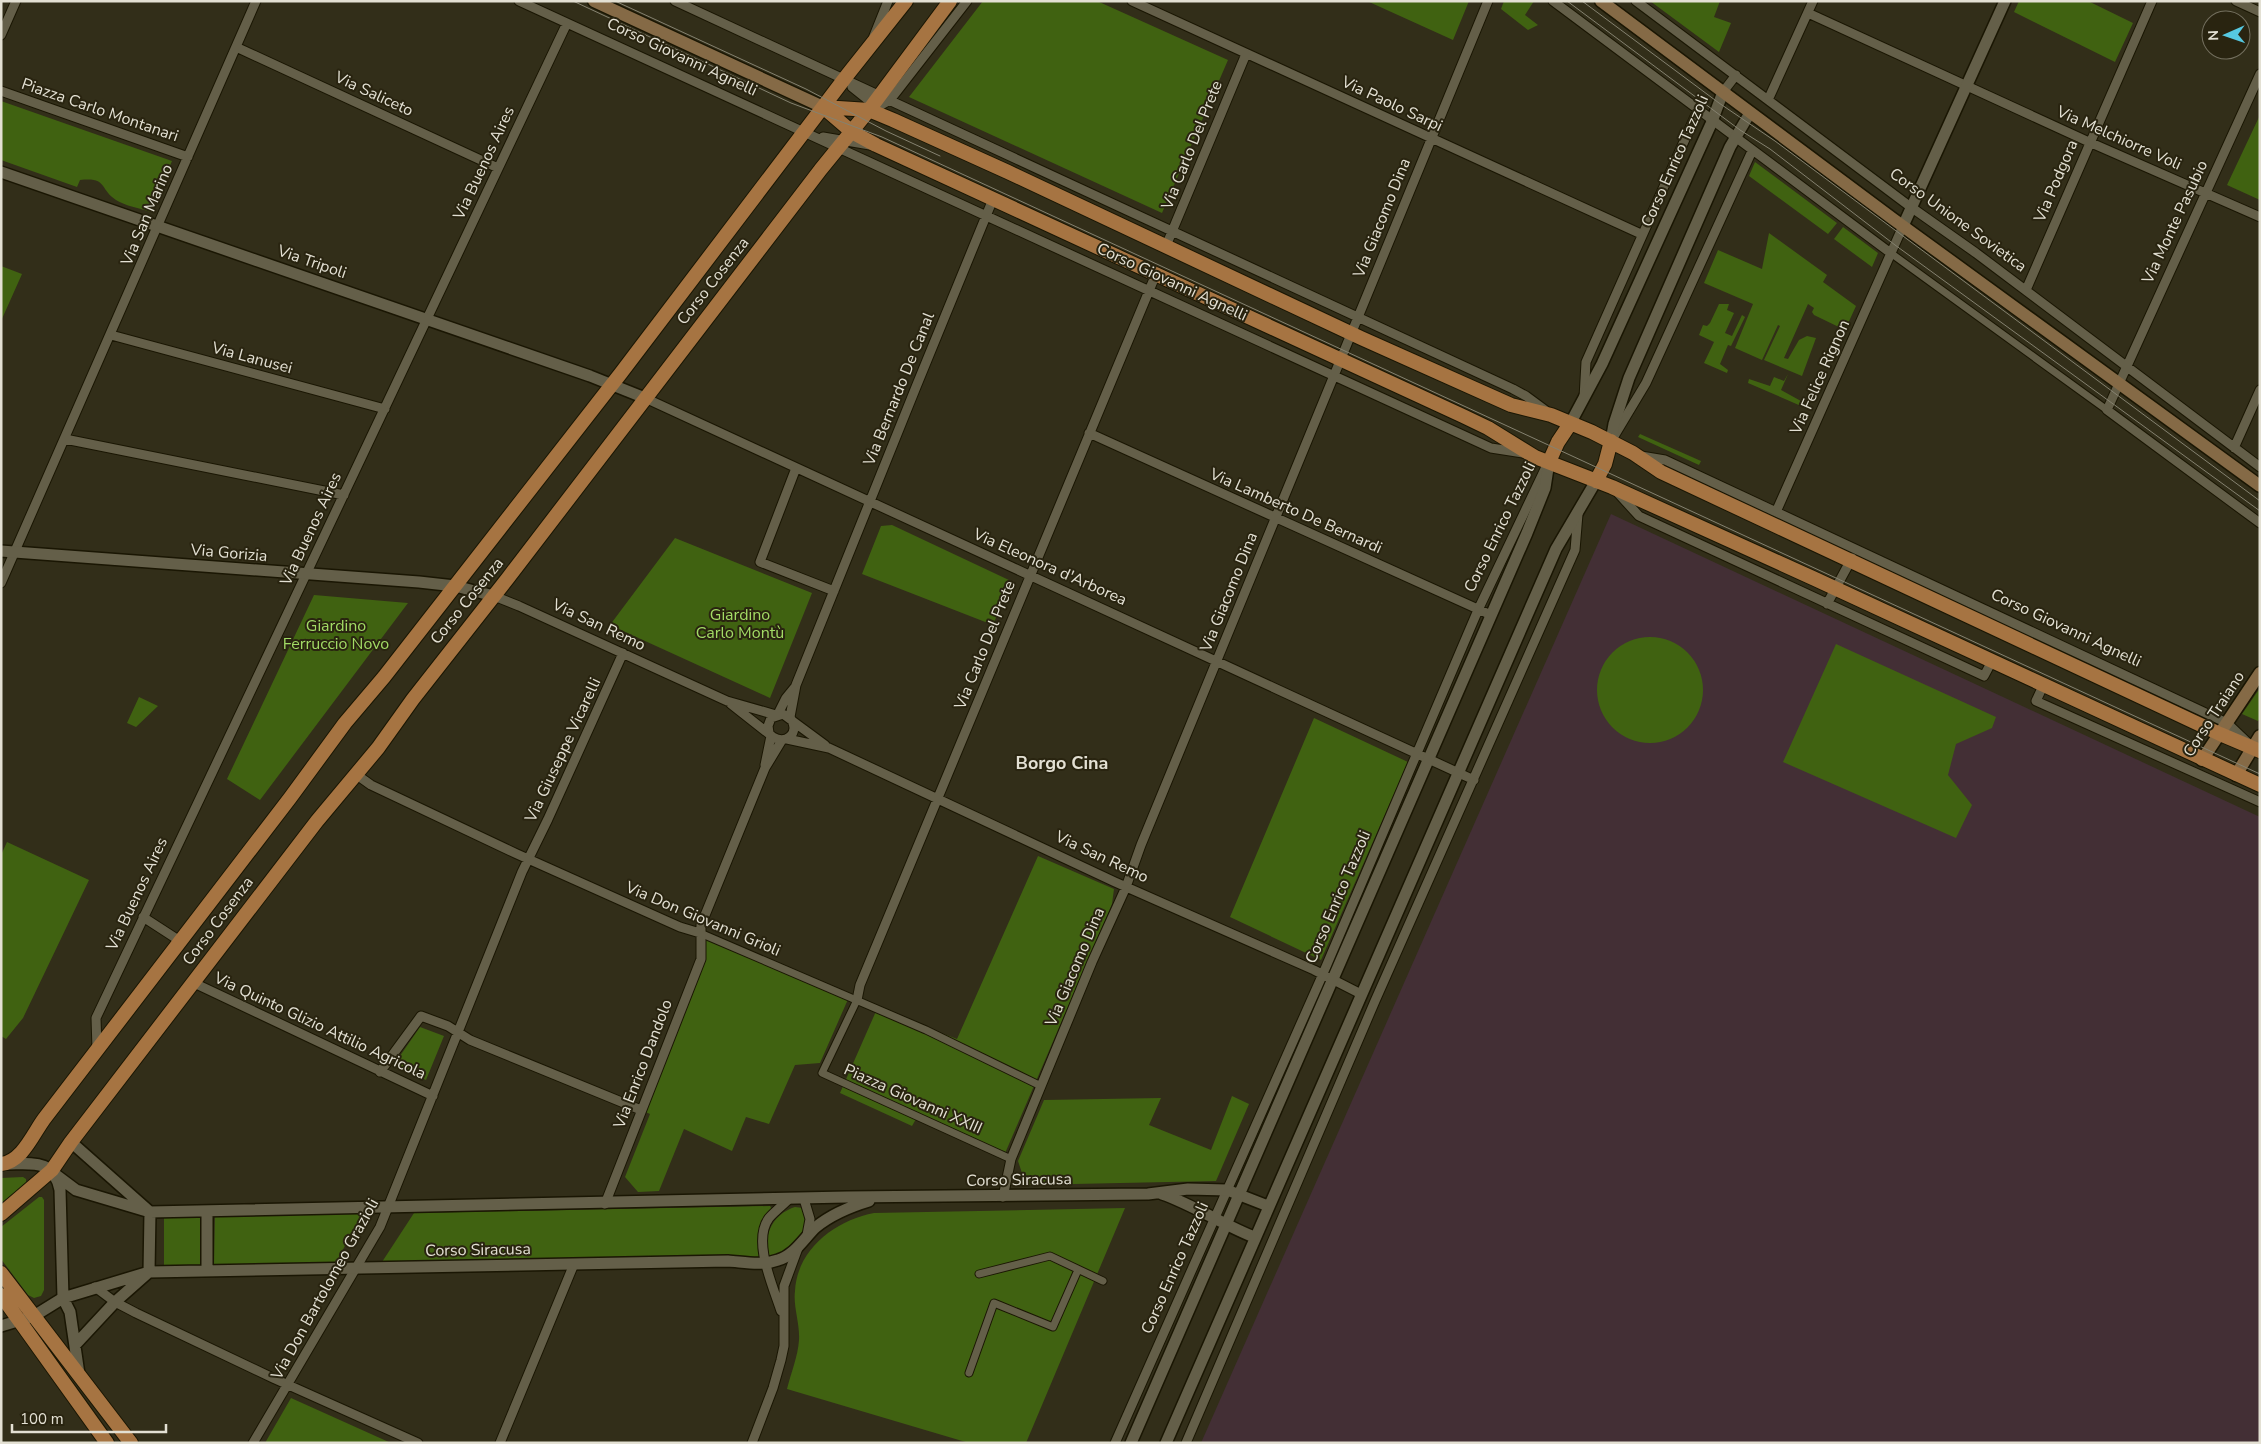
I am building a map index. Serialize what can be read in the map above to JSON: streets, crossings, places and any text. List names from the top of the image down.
{
  "streets": {
    "main road": ["Corso Giovanni Agnelli", "Corso Cosenza", "Corso Traiano"],
    "street": [
      "Via Saliceto",
      "Via Paolo Sarpi",
      "Piazza Carlo Montanari",
      "Via Melchiorre Voli",
      "Via Carlo Del Prete",
      "Corso Enrico Tazzoli",
      "Via Buenos Aires",
      "Via Podgora",
      "Via San Marino",
      "Via Giacomo Dina",
      "Corso Unione Sovietica",
      "Via Monte Pasubio",
      "Via Tripoli",
      "Via Lanusei",
      "Via Felice Rignon",
      "Via Bernardo De Canal",
      "Via Lamberto De Bernardi",
      "Via Gorizia",
      "Via Eleonora d'Arborea",
      "Via San Remo",
      "Via Giuseppe Vicarelli",
      "Via Don Giovanni Grioli",
      "Via Quinto Glizio Attilio Agricola",
      "Via Enrico Dandolo",
      "Piazza Giovanni XXIII",
      "Corso Siracusa",
      "Via Don Bartolomeo Grazioli"
    ]
  },
  "crossings": [
    ["Corso Giovanni Agnelli", "Via Carlo Del Prete"],
    ["Corso Giovanni Agnelli", "Corso Enrico Tazzoli"],
    ["Corso Giovanni Agnelli", "Via Buenos Aires"],
    ["Corso Giovanni Agnelli", "Via Giacomo Dina"],
    ["Corso Giovanni Agnelli", "Corso Cosenza"],
    ["Corso Giovanni Agnelli", "Via Felice Rignon"],
    ["Corso Giovanni Agnelli", "Via Bernardo De Canal"],
    ["Corso Giovanni Agnelli", "Corso Traiano"],
    ["Via Saliceto", "Via Buenos Aires"],
    ["Via Saliceto", "Via San Marino"],
    ["Via Paolo Sarpi", "Via Carlo Del Prete"],
    ["Via Paolo Sarpi", "Corso Enrico Tazzoli"],
    ["Via Paolo Sarpi", "Via Giacomo Dina"],
    ["Piazza Carlo Montanari", "Via San Marino"],
    ["Via Melchiorre Voli", "Via Podgora"],
    ["Via Melchiorre Voli", "Via Monte Pasubio"],
    ["Via Carlo Del Prete", "Via Lamberto De Bernardi"],
    ["Via Carlo Del Prete", "Via Eleonora d'Arborea"],
    ["Via Carlo Del Prete", "Via San Remo"],
    ["Via Carlo Del Prete", "Via Don Giovanni Grioli"],
    ["Via Carlo Del Prete", "Piazza Giovanni XXIII"],
    ["Corso Enrico Tazzoli", "Corso Unione Sovietica"],
    ["Corso Enrico Tazzoli", "Via Lamberto De Bernardi"],
    ["Corso Enrico Tazzoli", "Via Eleonora d'Arborea"],
    ["Corso Enrico Tazzoli", "Via San Remo"],
    ["Corso Enrico Tazzoli", "Corso Siracusa"],
    ["Via Buenos Aires", "Via Tripoli"],
    ["Via Buenos Aires", "Corso Cosenza"],
    ["Via Buenos Aires", "Via Lanusei"],
    ["Via Buenos Aires", "Via Gorizia"],
    ["Via Podgora", "Corso Unione Sovietica"],
    ["Via San Marino", "Via Tripoli"],
    ["Via San Marino", "Via Lanusei"],
    ["Via San Marino", "Via Gorizia"],
    ["Via Giacomo Dina", "Via Lamberto De Bernardi"],
    ["Via Giacomo Dina", "Via Eleonora d'Arborea"],
    ["Via Giacomo Dina", "Via San Remo"],
    ["Via Giacomo Dina", "Via Don Giovanni Grioli"],
    ["Via Giacomo Dina", "Piazza Giovanni XXIII"],
    ["Via Giacomo Dina", "Corso Siracusa"],
    ["Corso Unione Sovietica", "Via Monte Pasubio"],
    ["Via Tripoli", "Corso Cosenza"],
    ["Via Tripoli", "Via Eleonora d'Arborea"],
    ["Corso Cosenza", "Via Gorizia"],
    ["Corso Cosenza", "Via Eleonora d'Arborea"],
    ["Corso Cosenza", "Via San Remo"],
    ["Corso Cosenza", "Via Don Giovanni Grioli"],
    ["Corso Cosenza", "Via Quinto Glizio Attilio Agricola"],
    ["Corso Cosenza", "Corso Siracusa"],
    ["Via Bernardo De Canal", "Via Eleonora d'Arborea"],
    ["Via Bernardo De Canal", "Via San Remo"],
    ["Via Gorizia", "Via San Remo"],
    ["Via San Remo", "Via Giuseppe Vicarelli"],
    ["Via Giuseppe Vicarelli", "Via Don Giovanni Grioli"],
    ["Via Giuseppe Vicarelli", "Via Don Bartolomeo Grazioli"],
    ["Via Don Giovanni Grioli", "Via Enrico Dandolo"],
    ["Via Don Giovanni Grioli", "Piazza Giovanni XXIII"],
    ["Via Don Giovanni Grioli", "Via Don Bartolomeo Grazioli"],
    ["Via Quinto Glizio Attilio Agricola", "Via Don Bartolomeo Grazioli"],
    ["Via Enrico Dandolo", "Corso Siracusa"],
    ["Corso Siracusa", "Via Don Bartolomeo Grazioli"]
  ],
  "districts": ["Borgo Cina"],
  "parks": ["Giardino Carlo Montù", "Giardino Ferruccio Novo"],
  "scale_bar": "100 m",
  "north": "left"
}
